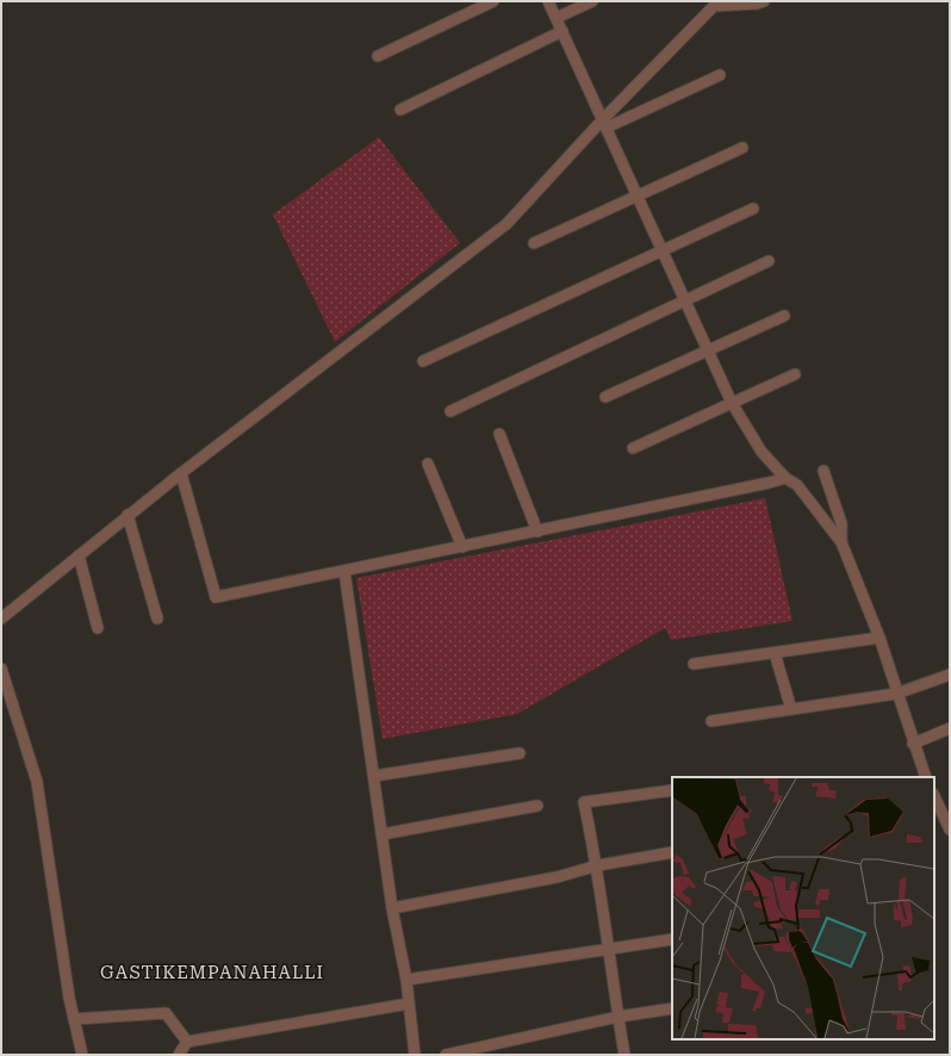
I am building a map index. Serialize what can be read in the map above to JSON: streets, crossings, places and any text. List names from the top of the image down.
{
  "districts": ["GASTIKEMPANAHALLI"]
}
